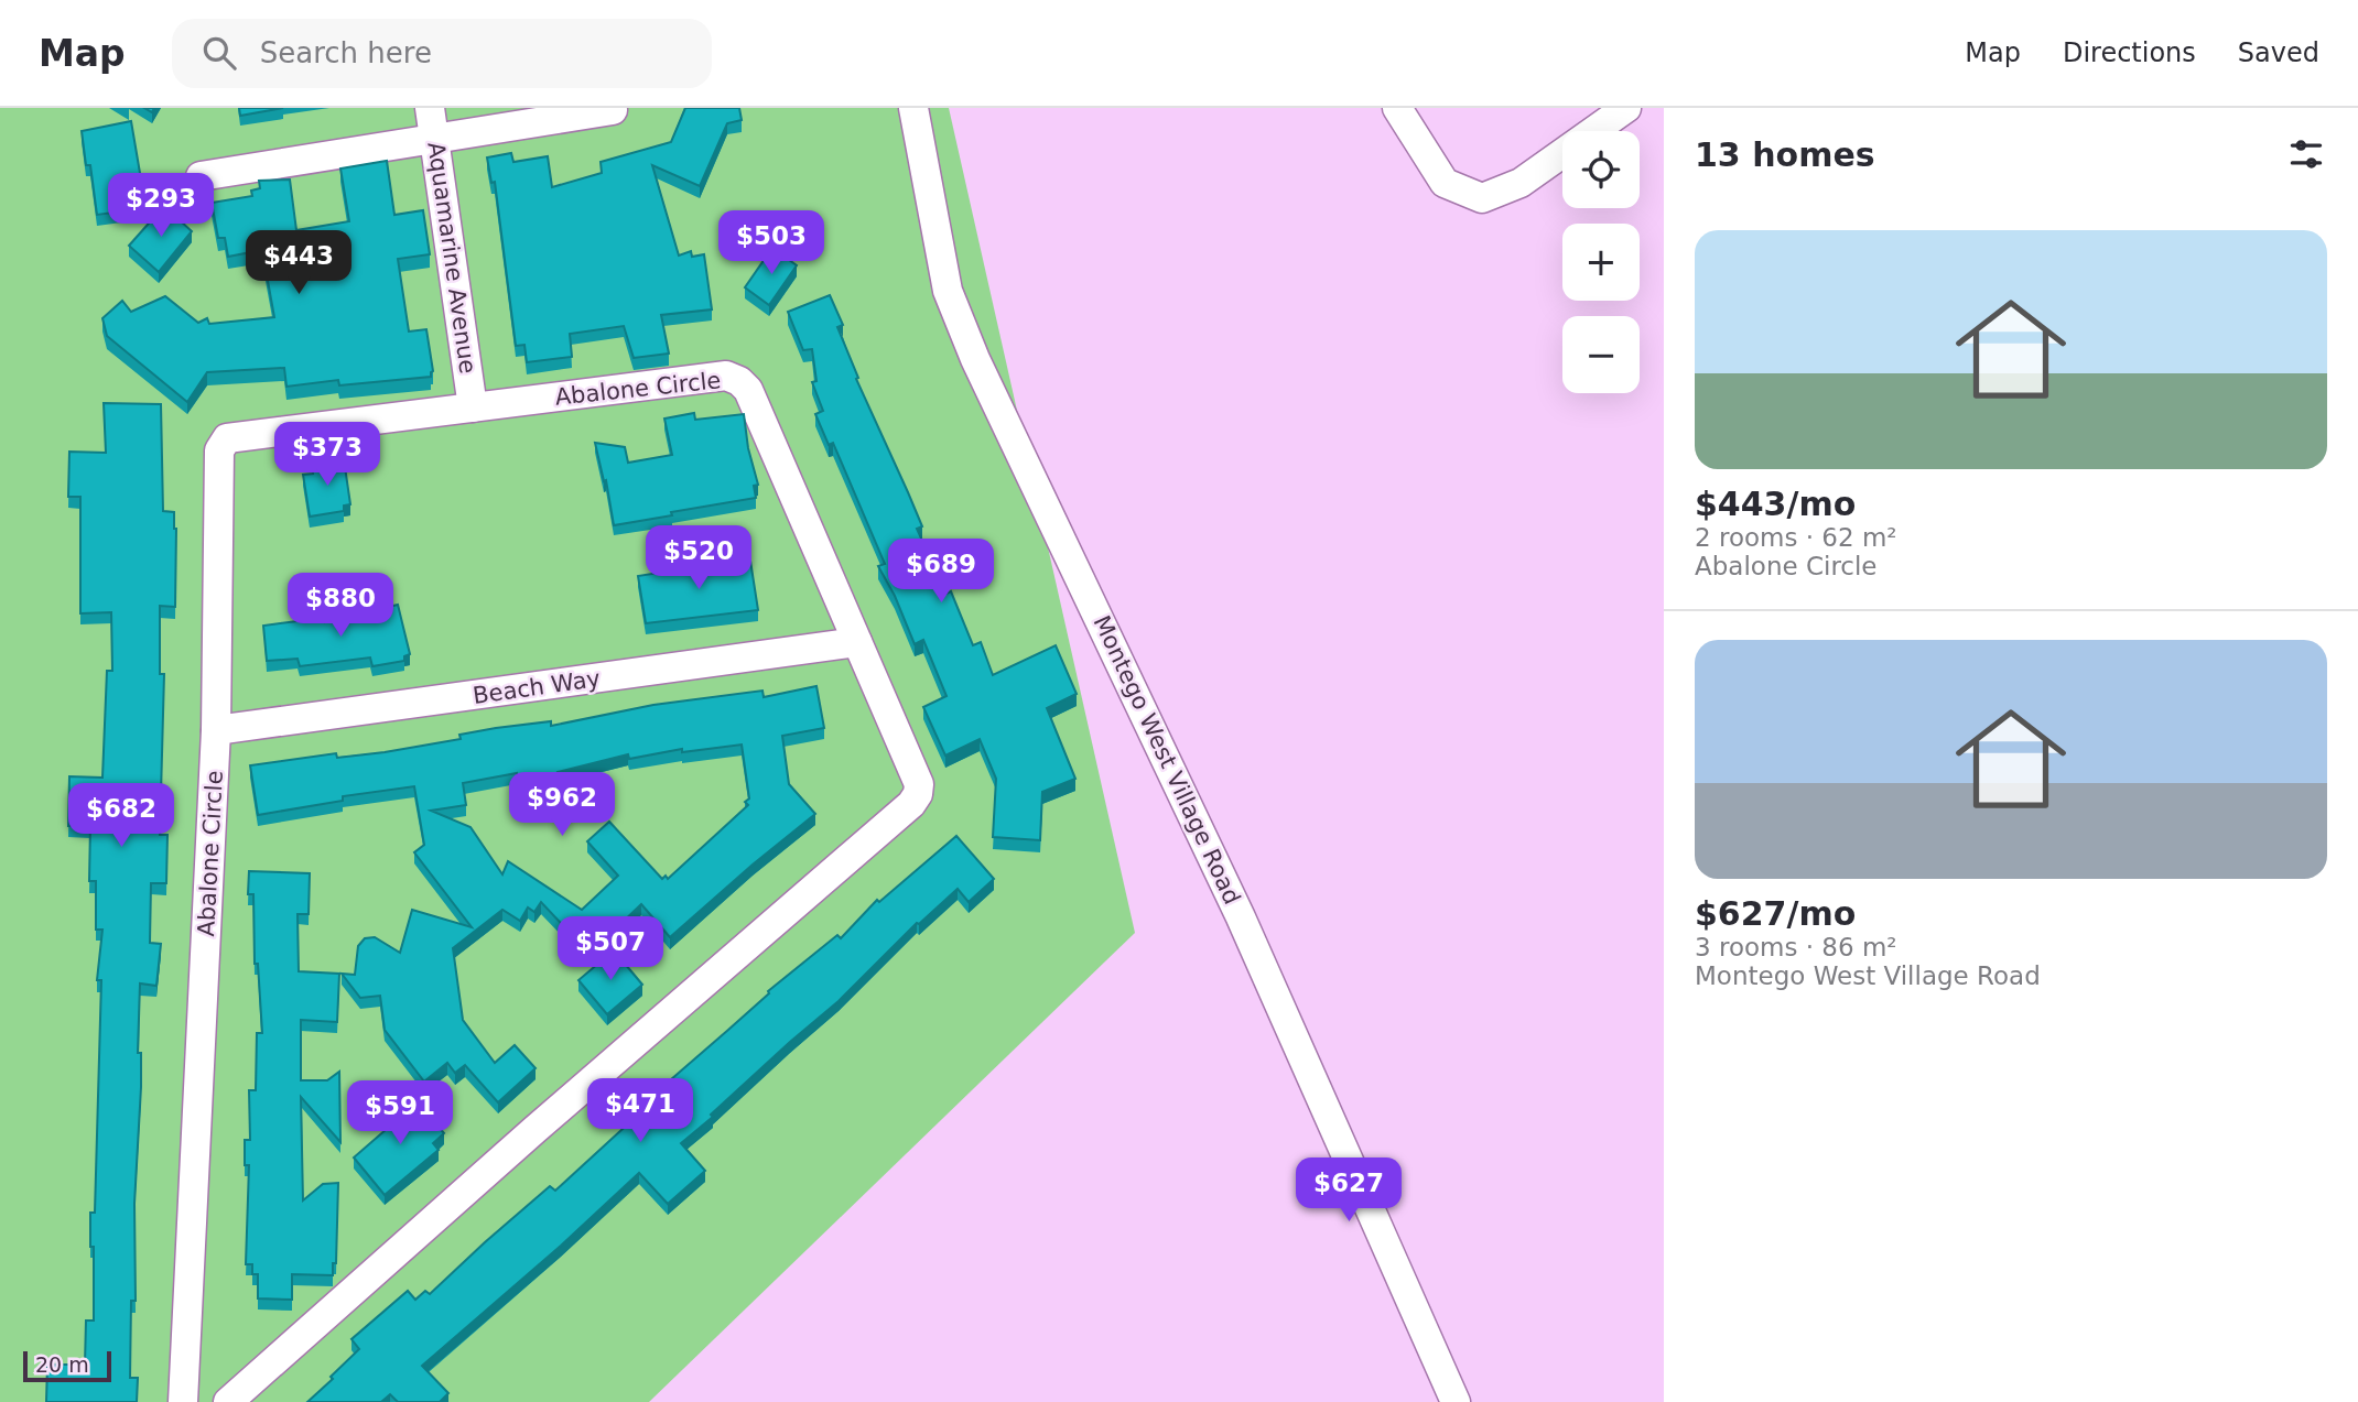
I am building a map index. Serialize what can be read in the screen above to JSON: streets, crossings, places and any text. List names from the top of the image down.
{
  "streets": {
    "street": [
      "Aquamarine Avenue",
      "Abalone Circle",
      "Beach Way",
      "Montego West Village Road"
    ]
  },
  "crossings": [
    ["Aquamarine Avenue", "Abalone Circle"],
    ["Abalone Circle", "Beach Way"]
  ],
  "scale_bar": "20 m",
  "page": {
    "header": "Map",
    "search": "Search here",
    "nav": ["Map", "Directions", "Saved"],
    "heading": "13 homes",
    "map_buttons": ["+", "−"],
    "price": [
      "$293",
      "$503",
      "$443",
      "$373",
      "$520",
      "$689",
      "$880",
      "$962",
      "$682",
      "$507",
      "$471",
      "$591",
      "$627"
    ],
    "list": [
      {
        "name": "$443/mo",
        "note": "2 rooms · 62 m² · Abalone Circle"
      },
      {
        "name": "$627/mo",
        "note": "3 rooms · 86 m² · Montego West Village Road"
      }
    ],
    "scale": "20 m"
  }
}
